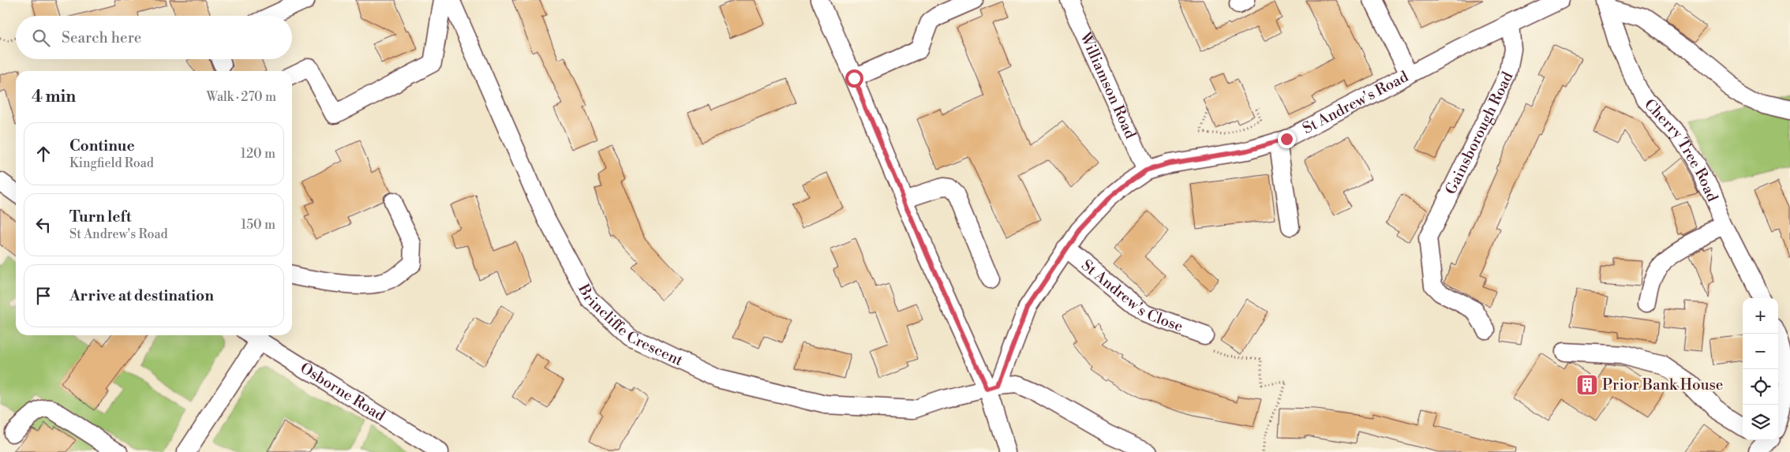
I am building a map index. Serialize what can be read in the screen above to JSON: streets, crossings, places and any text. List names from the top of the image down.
{
  "streets": {
    "street": [
      "Williamson Road",
      "St Andrew's Road",
      "Gainsborough Road",
      "Cherry Tree Road",
      "St Andrew's Close",
      "Brincliffe Crescent",
      "Osborne Road"
    ]
  },
  "crossings": [
    ["Williamson Road", "St Andrew's Road"],
    ["St Andrew's Road", "Gainsborough Road"],
    ["St Andrew's Road", "St Andrew's Close"],
    ["St Andrew's Road", "Brincliffe Crescent"]
  ],
  "places": {
    "building": ["Prior Bank House"]
  },
  "page": {
    "search": "Search here",
    "heading": ["4 min", "Walk · 270 m"],
    "list": [
      ["Continue", "Kingfield Road", "120 m"],
      ["Turn left", "St Andrew's Road", "150 m"],
      "Arrive at destination"
    ],
    "map_buttons": ["+", "−"]
  }
}
